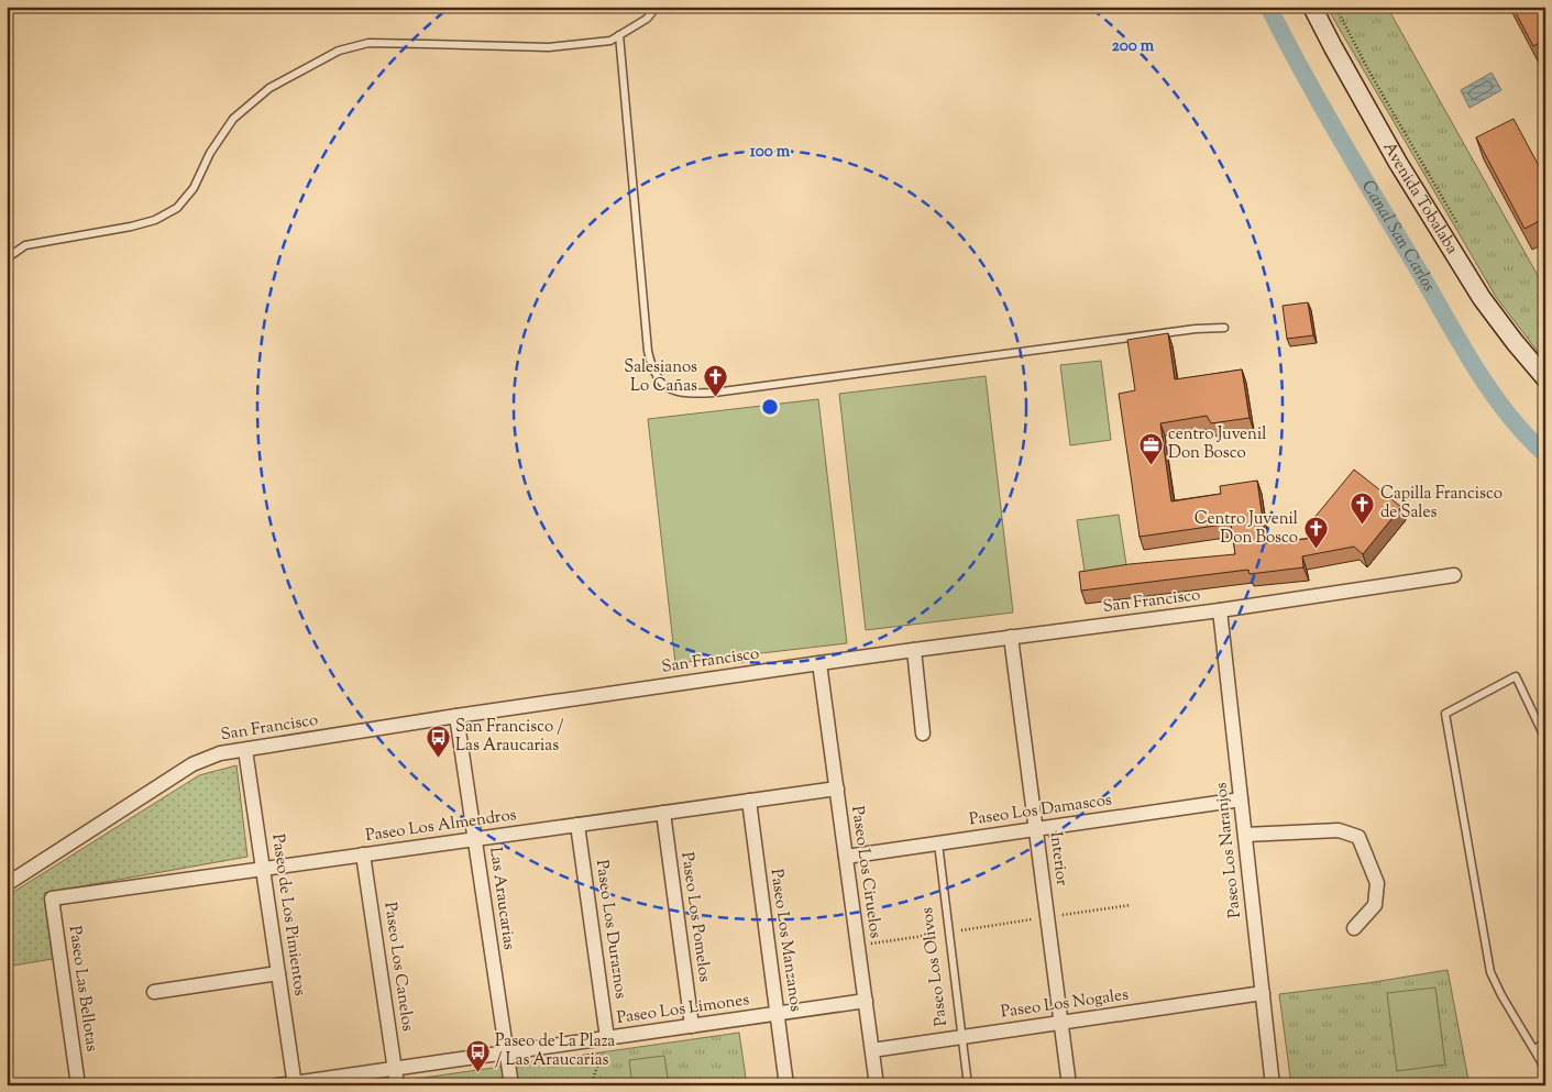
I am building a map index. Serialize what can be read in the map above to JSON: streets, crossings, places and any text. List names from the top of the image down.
{
  "streets": {
    "main road": ["Avenida Tobalaba"],
    "street": [
      "San Francisco",
      "Paseo Los Damascos",
      "Paseo Los Almendros",
      "Paseo Los Naranjos",
      "Interior",
      "Paseo Los Ciruelos",
      "Las Araucarias",
      "Paseo de Los Pimientos",
      "Paseo Los Pomelos",
      "Paseo Los Duraznos",
      "Paseo Los Manzanos",
      "Paseo Los Canelos",
      "Paseo Las Bellotas",
      "Paseo Los Nogales",
      "Paseo Los Limones"
    ],
    "lane": ["Paseo Los Olivos"]
  },
  "crossings": [
    ["San Francisco", "Paseo Los Naranjos"],
    ["San Francisco", "Interior"],
    ["San Francisco", "Paseo Los Ciruelos"],
    ["San Francisco", "Las Araucarias"],
    ["San Francisco", "Paseo de Los Pimientos"],
    ["Paseo Los Damascos", "Paseo Los Naranjos"],
    ["Paseo Los Damascos", "Interior"],
    ["Paseo Los Damascos", "Paseo Los Ciruelos"],
    ["Paseo Los Damascos", "Paseo Los Olivos"],
    ["Paseo Los Almendros", "Paseo Los Ciruelos"],
    ["Paseo Los Almendros", "Las Araucarias"],
    ["Paseo Los Almendros", "Paseo de Los Pimientos"],
    ["Paseo Los Almendros", "Paseo Los Pomelos"],
    ["Paseo Los Almendros", "Paseo Los Duraznos"],
    ["Paseo Los Almendros", "Paseo Los Manzanos"],
    ["Paseo Los Almendros", "Paseo Los Canelos"],
    ["Paseo Los Almendros", "Paseo Las Bellotas"],
    ["Paseo Los Naranjos", "Paseo Los Nogales"],
    ["Interior", "Paseo Los Nogales"],
    ["Paseo Los Ciruelos", "Paseo Los Nogales"],
    ["Paseo Los Ciruelos", "Paseo Los Limones"],
    ["Las Araucarias", "Paseo Los Limones"],
    ["Paseo de Los Pimientos", "Paseo Los Limones"],
    ["Paseo Los Pomelos", "Paseo Los Limones"],
    ["Paseo Los Duraznos", "Paseo Los Limones"],
    ["Paseo Los Manzanos", "Paseo Los Limones"],
    ["Paseo Los Canelos", "Paseo Los Limones"],
    ["Paseo Los Olivos", "Paseo Los Nogales"]
  ],
  "water": ["Canal San Carlos"],
  "places": {
    "church": ["Salesianos Lo Cañas", "Capilla Francisco de Sales", "Centro Juvenil Don Bosco"],
    "office": ["centro Juvenil Don Bosco"],
    "bus stop": ["San Francisco / Las Araucarias", "Paseo de La Plaza / Las Araucarias"]
  },
  "rings": ["200 m", "100 m"]
}
